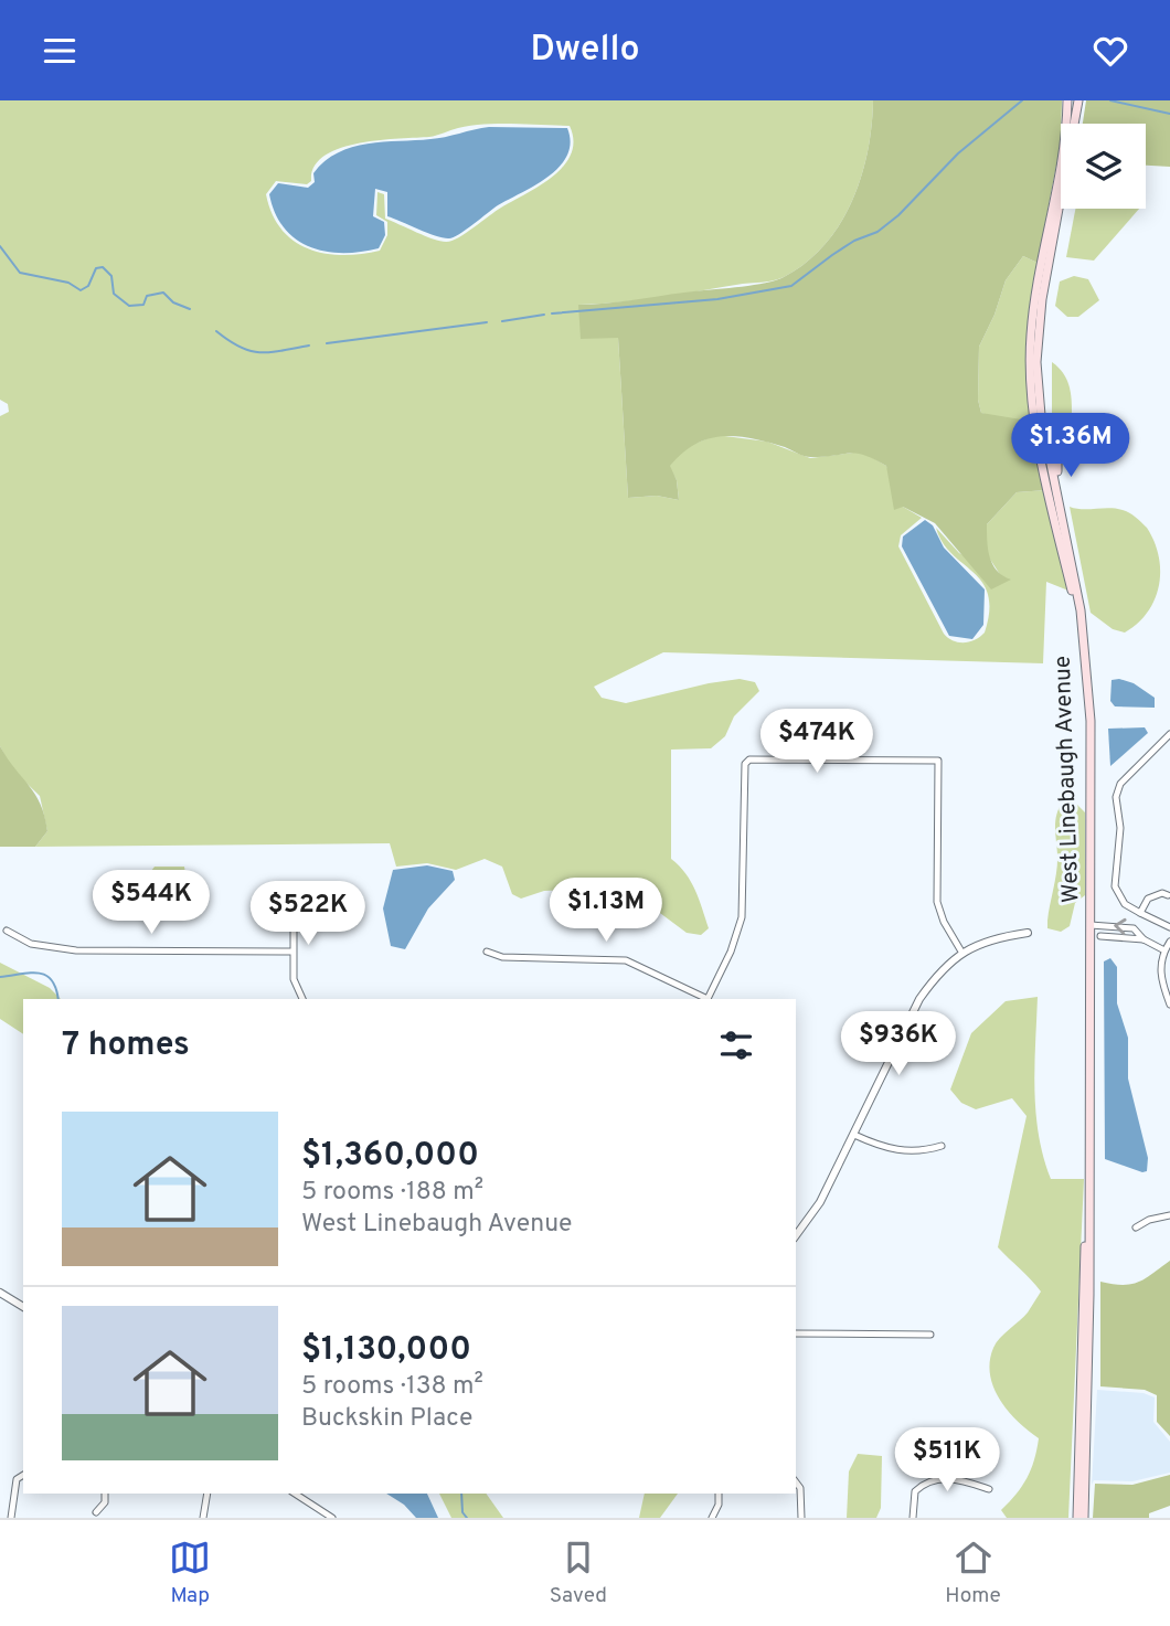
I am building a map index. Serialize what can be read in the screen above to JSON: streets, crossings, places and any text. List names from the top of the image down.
{
  "streets": {
    "main road": ["West Linebaugh Avenue"]
  },
  "page": {
    "header": "Dwello",
    "price": [
      "$1.36M",
      "$474K",
      "$544K",
      "$1.13M",
      "$522K",
      "$936K",
      "$511K"
    ],
    "heading": "7 homes",
    "list": [
      {
        "name": "$1,360,000",
        "note": "5 rooms · 188 m² · West Linebaugh Avenue"
      },
      {
        "name": "$1,130,000",
        "note": "5 rooms · 138 m² · Buckskin Place"
      }
    ],
    "tabs": ["Map", "Saved", "Home"]
  }
}
